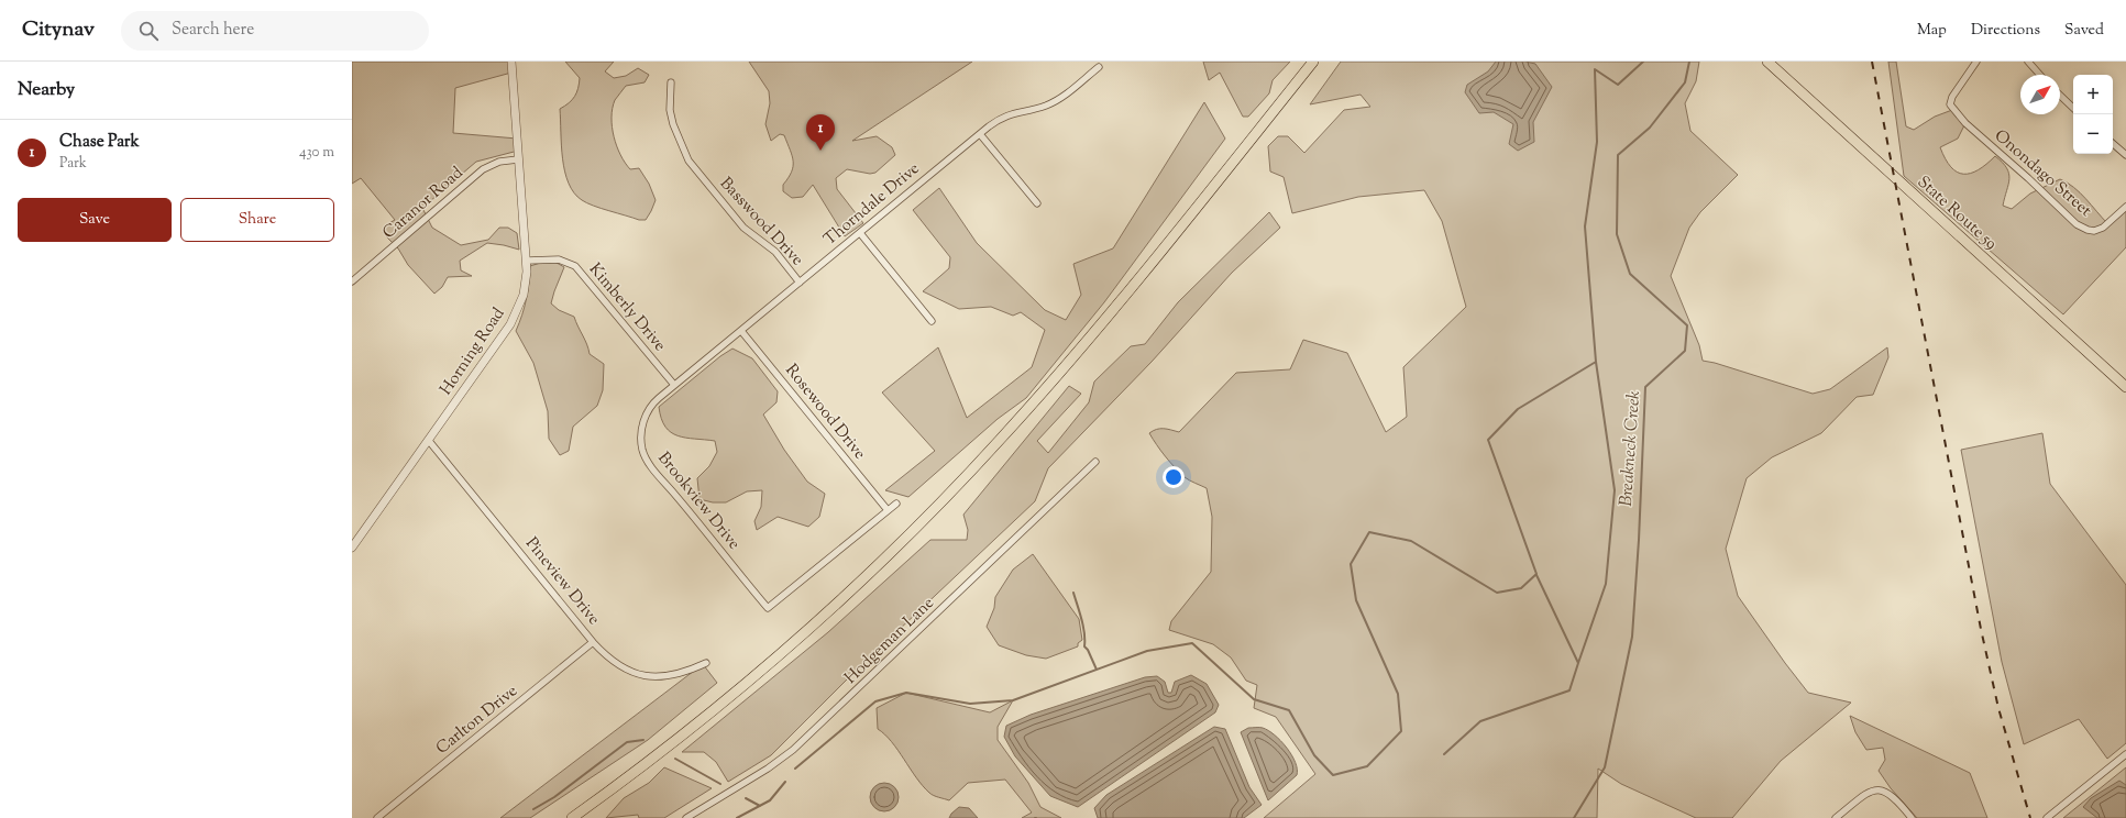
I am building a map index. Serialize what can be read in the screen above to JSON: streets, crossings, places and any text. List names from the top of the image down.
{
  "streets": {
    "main road": ["State Route 59"],
    "street": [
      "Onondago Street",
      "Caranor Road",
      "Thorndale Drive",
      "Basswood Drive",
      "Kimberly Drive",
      "Horning Road",
      "Rosewood Drive",
      "Brookview Drive",
      "Pineview Drive",
      "Hodgeman Lane",
      "Carlton Drive"
    ]
  },
  "crossings": [
    ["Caranor Road", "Horning Road"],
    ["Thorndale Drive", "Basswood Drive"],
    ["Thorndale Drive", "Kimberly Drive"],
    ["Thorndale Drive", "Rosewood Drive"],
    ["Thorndale Drive", "Brookview Drive"],
    ["Kimberly Drive", "Horning Road"],
    ["Kimberly Drive", "Brookview Drive"],
    ["Horning Road", "Pineview Drive"],
    ["Rosewood Drive", "Brookview Drive"],
    ["Pineview Drive", "Carlton Drive"]
  ],
  "water": ["Breakneck Creek"],
  "north": "top right",
  "page": {
    "header": "Citynav",
    "search": "Search here",
    "nav": ["Map", "Directions", "Saved"],
    "heading": "Nearby",
    "map_buttons": ["+", "−"],
    "pins": "1",
    "list": [
      {
        "mark": "1",
        "name": "Chase Park",
        "note": "Park",
        "value": "430 m"
      }
    ],
    "buttons": ["Save", "Share"]
  }
}
